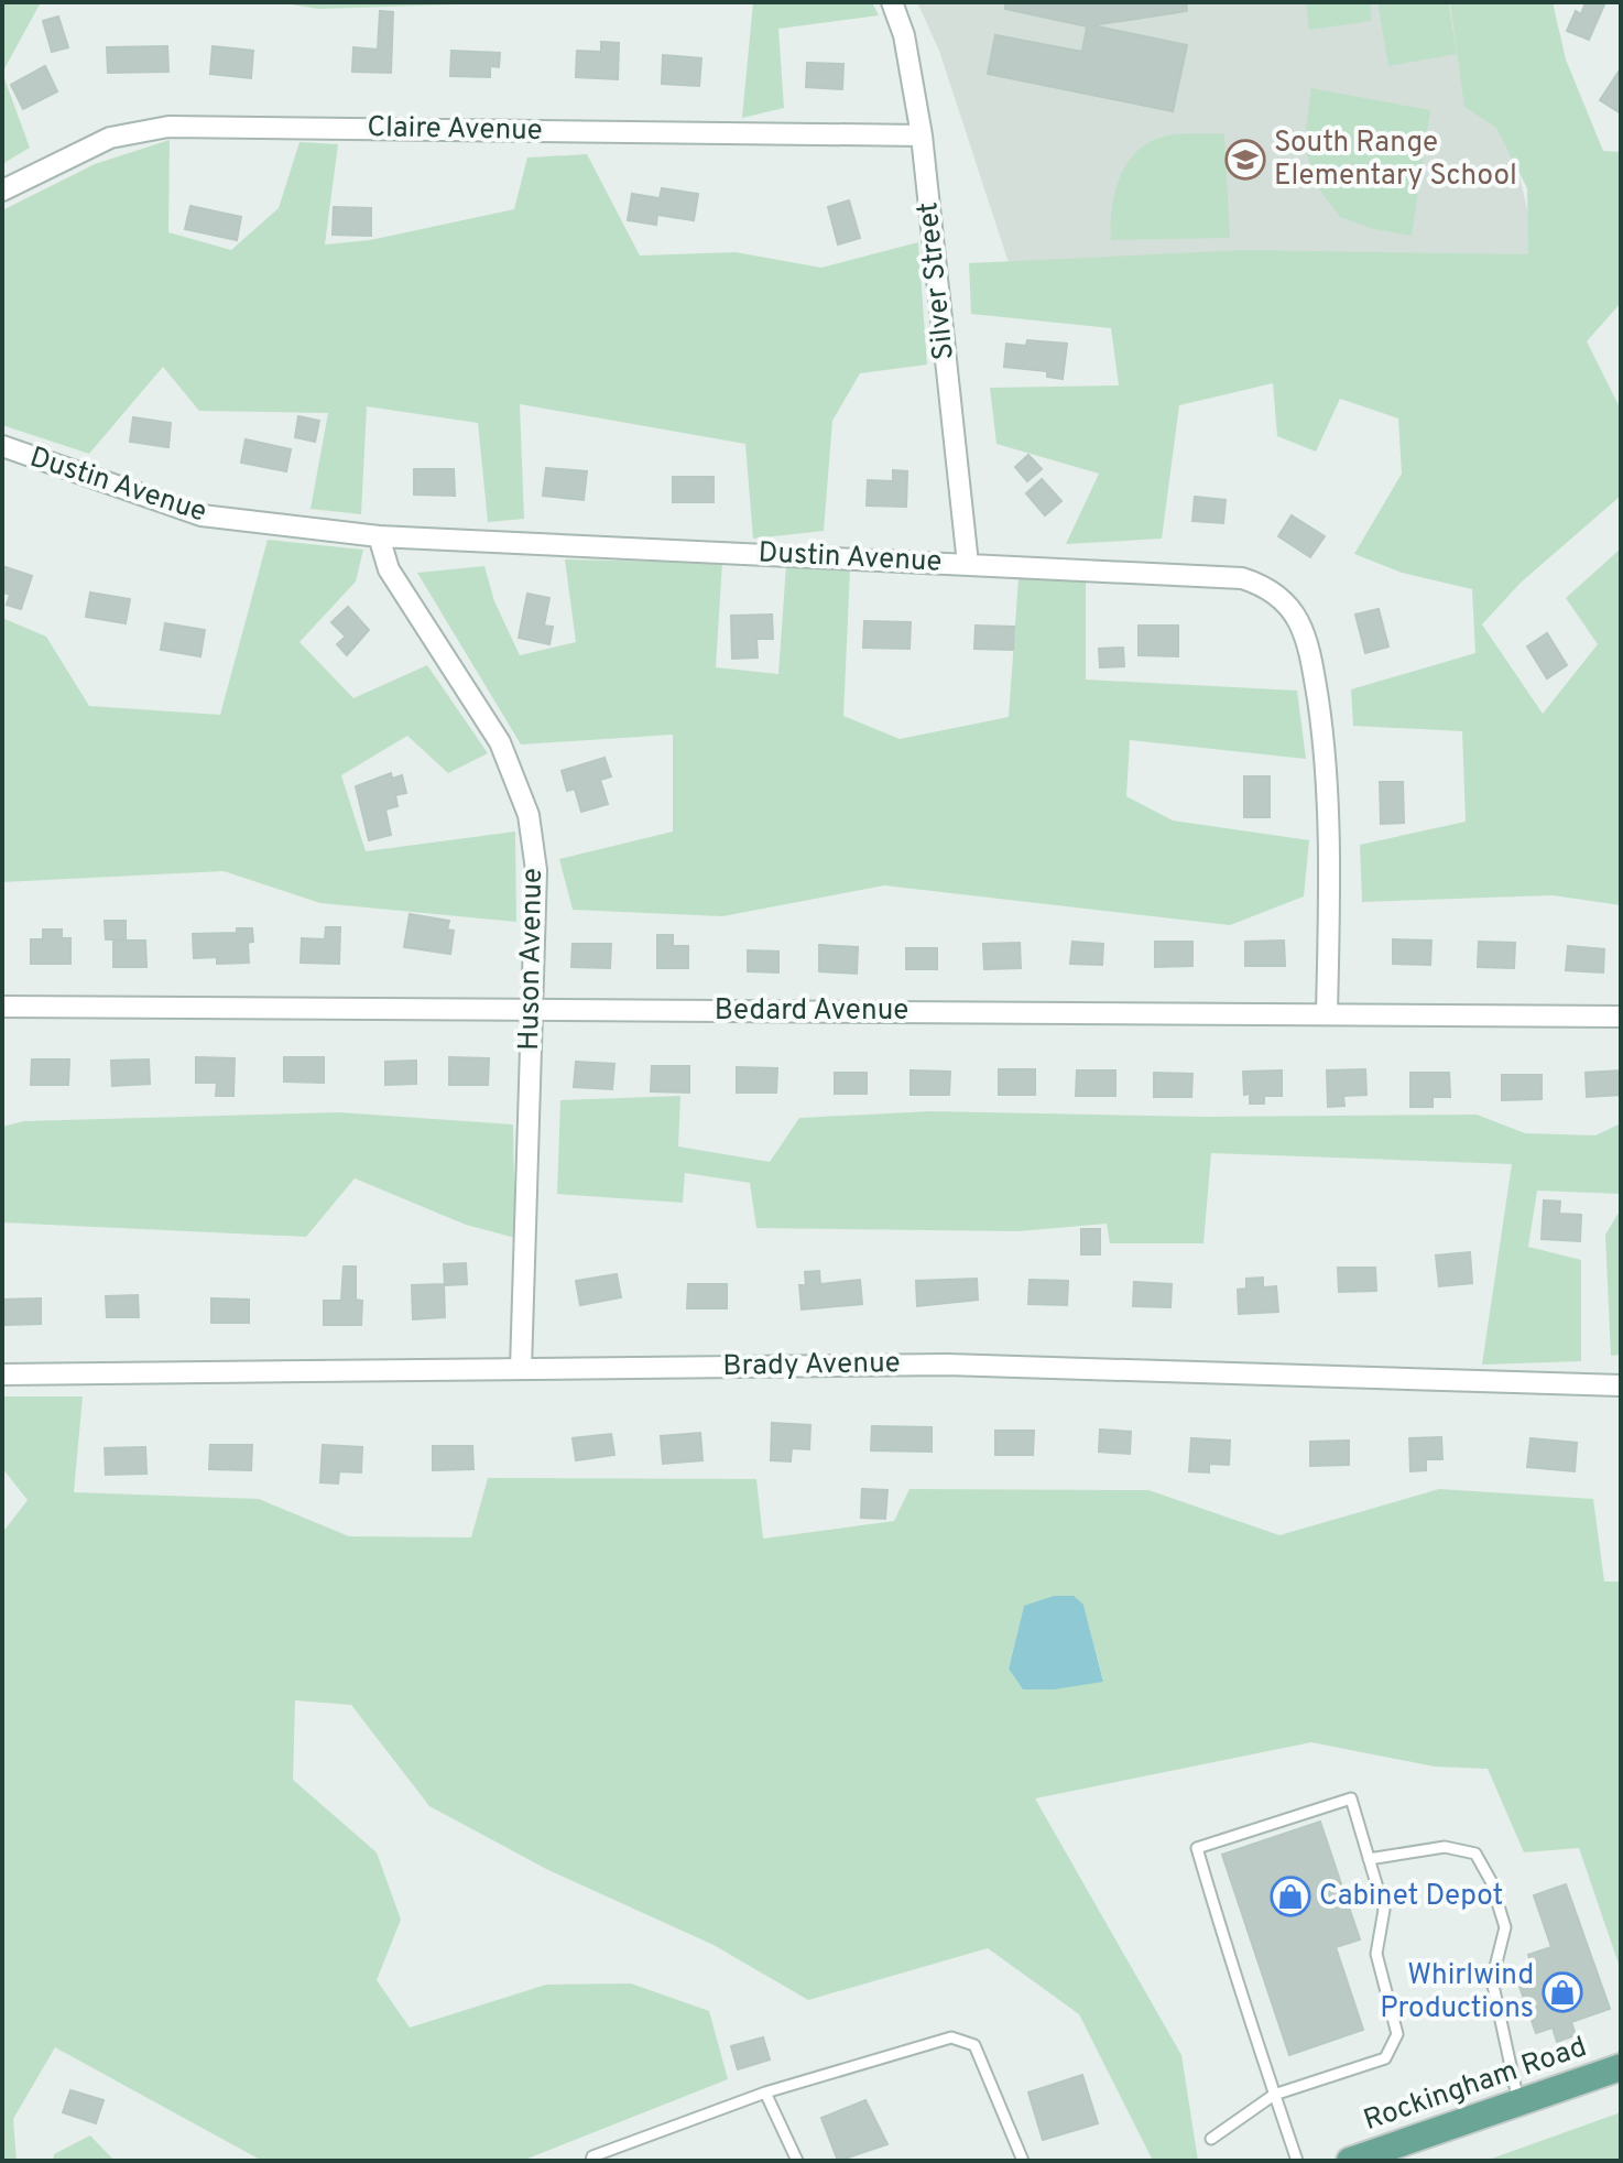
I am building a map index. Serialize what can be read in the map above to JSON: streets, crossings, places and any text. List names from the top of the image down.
{
  "streets": {
    "main road": ["Rockingham Road"],
    "street": [
      "Claire Avenue",
      "Silver Street",
      "Dustin Avenue",
      "Huson Avenue",
      "Bedard Avenue",
      "Brady Avenue"
    ]
  },
  "crossings": [
    ["Claire Avenue", "Silver Street"],
    ["Silver Street", "Dustin Avenue"],
    ["Dustin Avenue", "Huson Avenue"],
    ["Dustin Avenue", "Bedard Avenue"],
    ["Huson Avenue", "Bedard Avenue"],
    ["Huson Avenue", "Brady Avenue"]
  ],
  "places": {
    "school or university": ["South Range Elementary School"],
    "shop": ["Cabinet Depot", "Whirlwind Productions"]
  }
}
